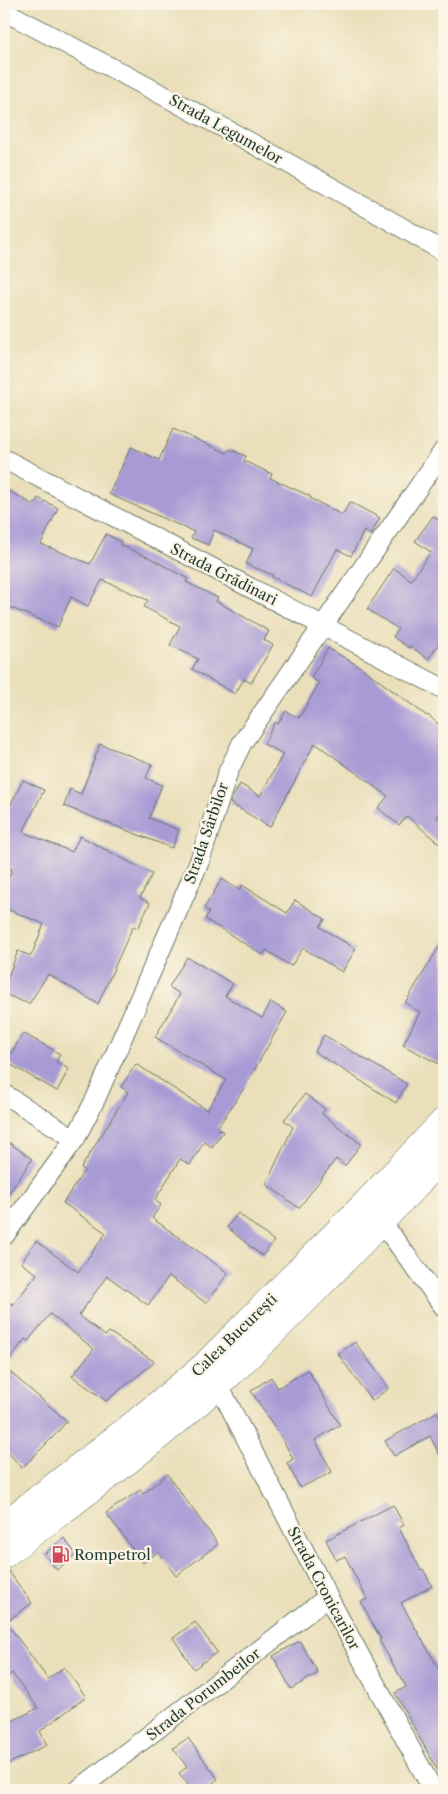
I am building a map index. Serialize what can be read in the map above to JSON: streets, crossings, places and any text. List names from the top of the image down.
{
  "streets": {
    "main road": ["Calea București"],
    "street": [
      "Strada Legumelor",
      "Strada Grădinari",
      "Strada Sârbilor",
      "Strada Cronicarilor",
      "Strada Porumbeilor"
    ]
  },
  "crossings": [
    ["Strada Grădinari", "Strada Sârbilor"],
    ["Calea București", "Strada Cronicarilor"],
    ["Strada Cronicarilor", "Strada Porumbeilor"]
  ],
  "places": {
    "fuel station": ["Rompetrol"]
  }
}
